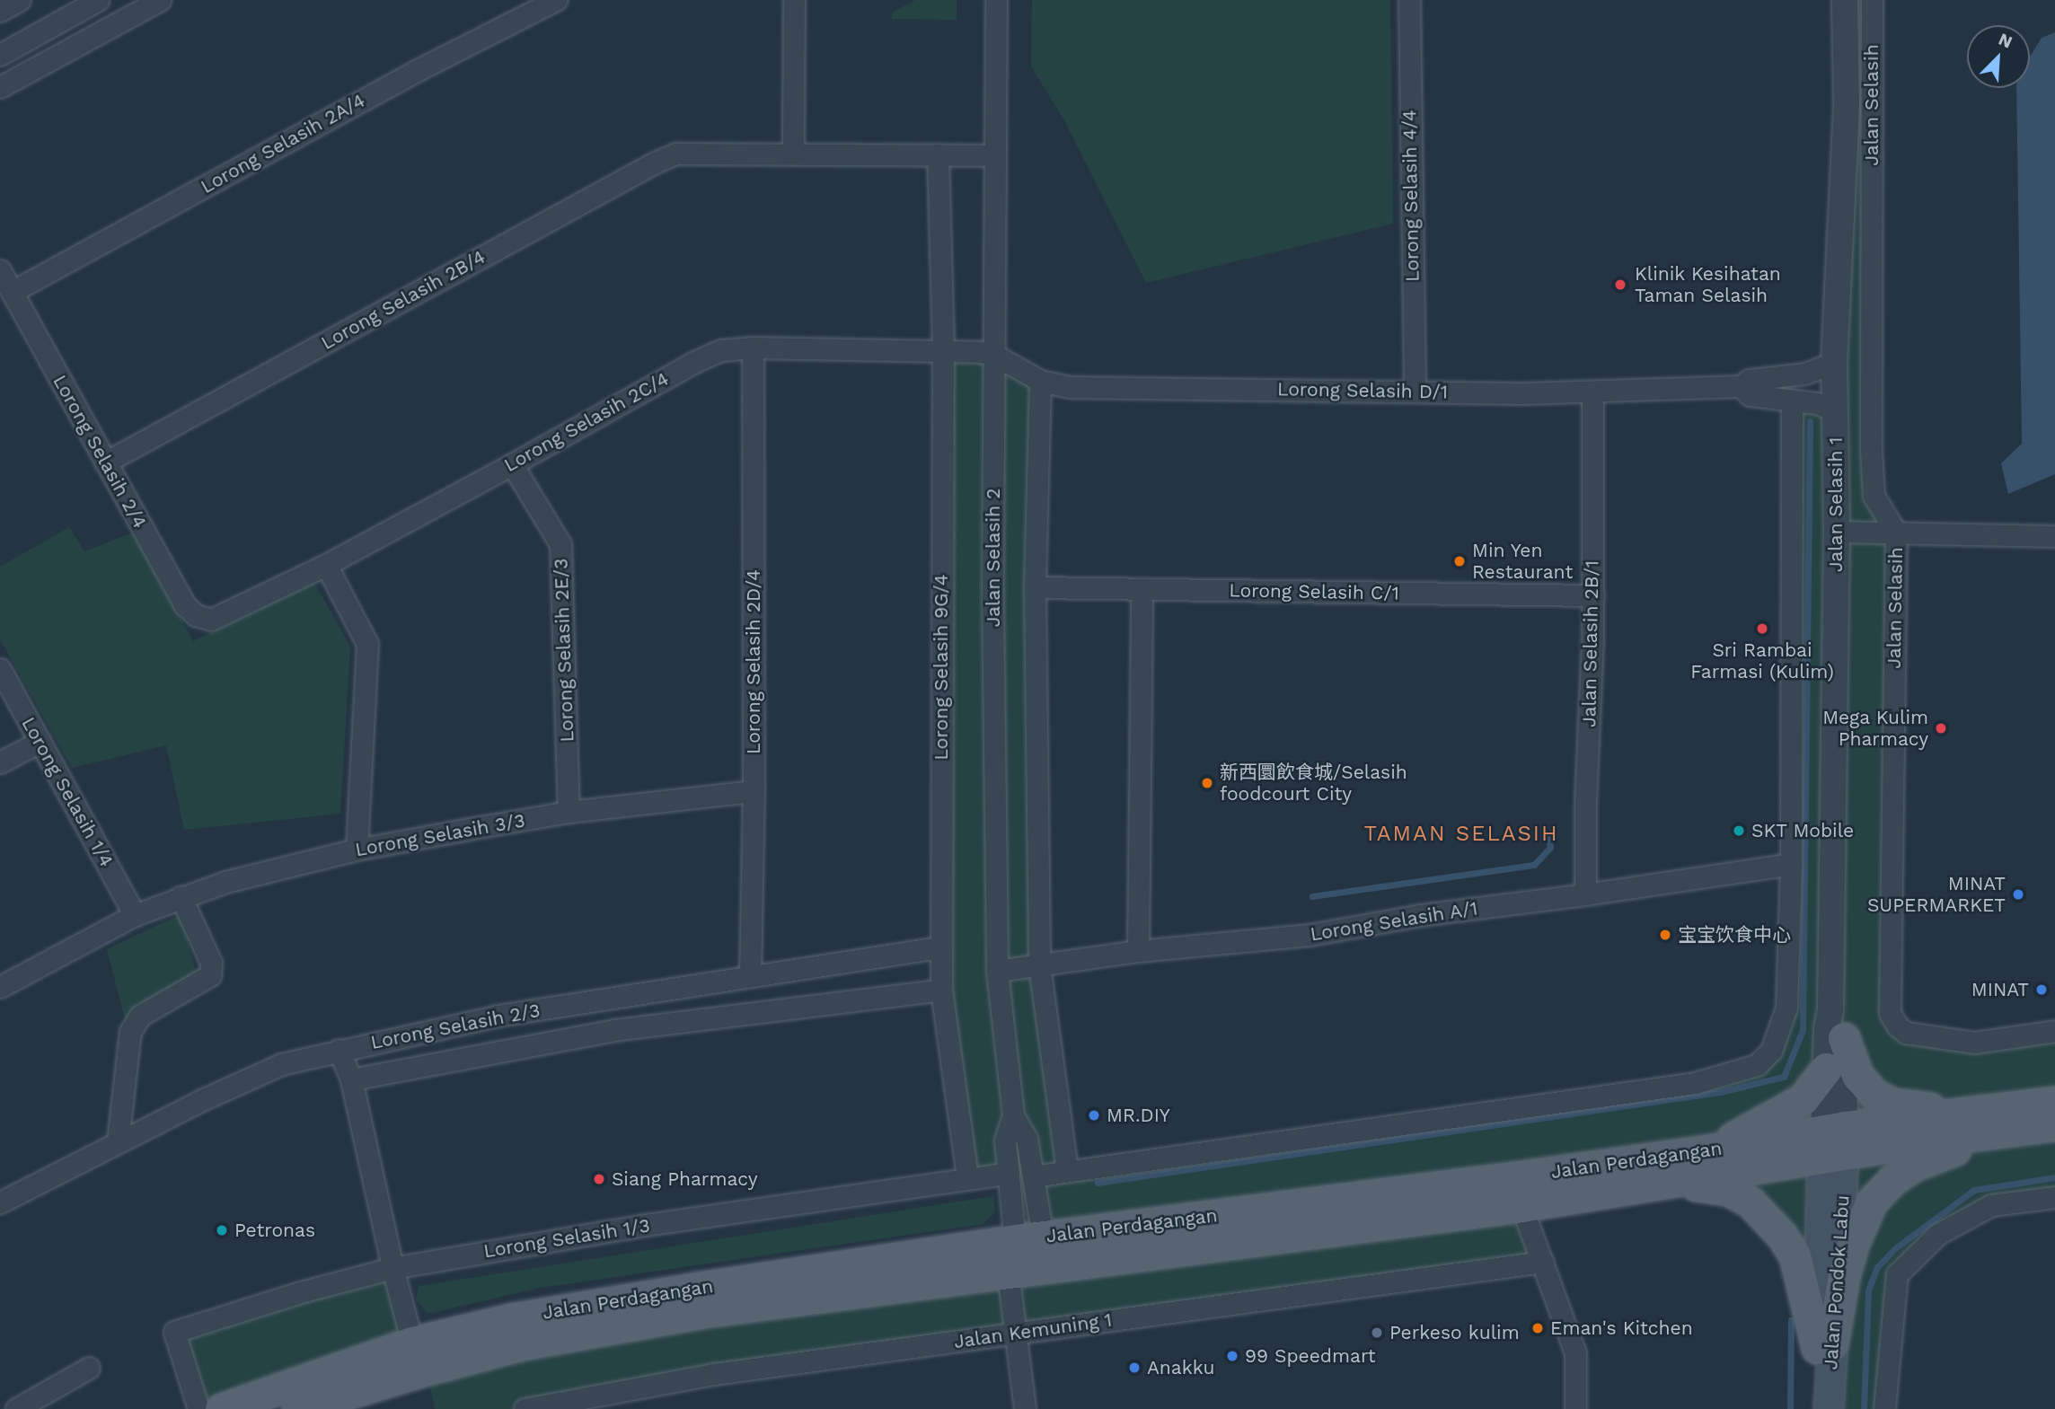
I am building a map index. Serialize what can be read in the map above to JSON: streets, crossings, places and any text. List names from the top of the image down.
{
  "streets": {
    "main road": ["Jalan Perdagangan", "Jalan Pondok Labu"],
    "street": [
      "Jalan Selasih",
      "Lorong Selasih 2A/4",
      "Lorong Selasih 4/4",
      "Lorong Selasih 2B/4",
      "Lorong Selasih D/1",
      "Lorong Selasih 2C/4",
      "Lorong Selasih 2/4",
      "Jalan Selasih 1",
      "Jalan Selasih 2",
      "Lorong Selasih C/1",
      "Jalan Selasih 2B/1",
      "Lorong Selasih 2E/3",
      "Lorong Selasih 2D/4",
      "Lorong Selasih 9G/4",
      "Lorong Selasih 1/4",
      "Lorong Selasih 3/3",
      "Lorong Selasih A/1",
      "Lorong Selasih 2/3",
      "Lorong Selasih 1/3",
      "Jalan Kemuning 1"
    ]
  },
  "crossings": [
    ["Lorong Selasih 2A/4", "Lorong Selasih 2/4"],
    ["Lorong Selasih 4/4", "Lorong Selasih D/1"],
    ["Lorong Selasih 2B/4", "Lorong Selasih 2/4"],
    ["Lorong Selasih 2B/4", "Jalan Selasih 2"],
    ["Lorong Selasih 2B/4", "Lorong Selasih 9G/4"],
    ["Lorong Selasih D/1", "Lorong Selasih 2C/4"],
    ["Lorong Selasih D/1", "Jalan Selasih 2"],
    ["Lorong Selasih D/1", "Jalan Selasih 2B/1"],
    ["Lorong Selasih 2C/4", "Lorong Selasih 2/4"],
    ["Lorong Selasih 2C/4", "Jalan Selasih 2"],
    ["Lorong Selasih 2C/4", "Lorong Selasih 2E/3"],
    ["Lorong Selasih 2C/4", "Lorong Selasih 2D/4"],
    ["Lorong Selasih 2C/4", "Lorong Selasih 9G/4"],
    ["Jalan Selasih 1", "Jalan Perdagangan"],
    ["Jalan Selasih 1", "Jalan Pondok Labu"],
    ["Jalan Selasih 2", "Lorong Selasih A/1"],
    ["Lorong Selasih C/1", "Jalan Selasih 2B/1"],
    ["Jalan Selasih 2B/1", "Lorong Selasih A/1"],
    ["Lorong Selasih 2E/3", "Lorong Selasih 3/3"],
    ["Lorong Selasih 2D/4", "Lorong Selasih 3/3"],
    ["Lorong Selasih 2D/4", "Lorong Selasih 2/3"],
    ["Lorong Selasih 9G/4", "Lorong Selasih 2/3"],
    ["Lorong Selasih 9G/4", "Lorong Selasih 1/3"],
    ["Lorong Selasih 1/4", "Lorong Selasih 3/3"],
    ["Jalan Perdagangan", "Jalan Pondok Labu"]
  ],
  "districts": ["TAMAN SELASIH"],
  "places": [
    "Klinik Kesihatan Taman Selasih",
    "Min Yen Restaurant",
    "Sri Rambai Farmasi (Kulim)",
    "Mega Kulim Pharmacy",
    "新西圜飲食城/Selasih foodcourt City",
    "SKT Mobile",
    "MINAT SUPERMARKET",
    "宝宝饮食中心",
    "MINAT",
    "MR.DIY",
    "Siang Pharmacy",
    "Petronas",
    "Eman's Kitchen",
    "Perkeso kulim",
    "99 Speedmart",
    "Anakku"
  ],
  "north": "top right"
}
